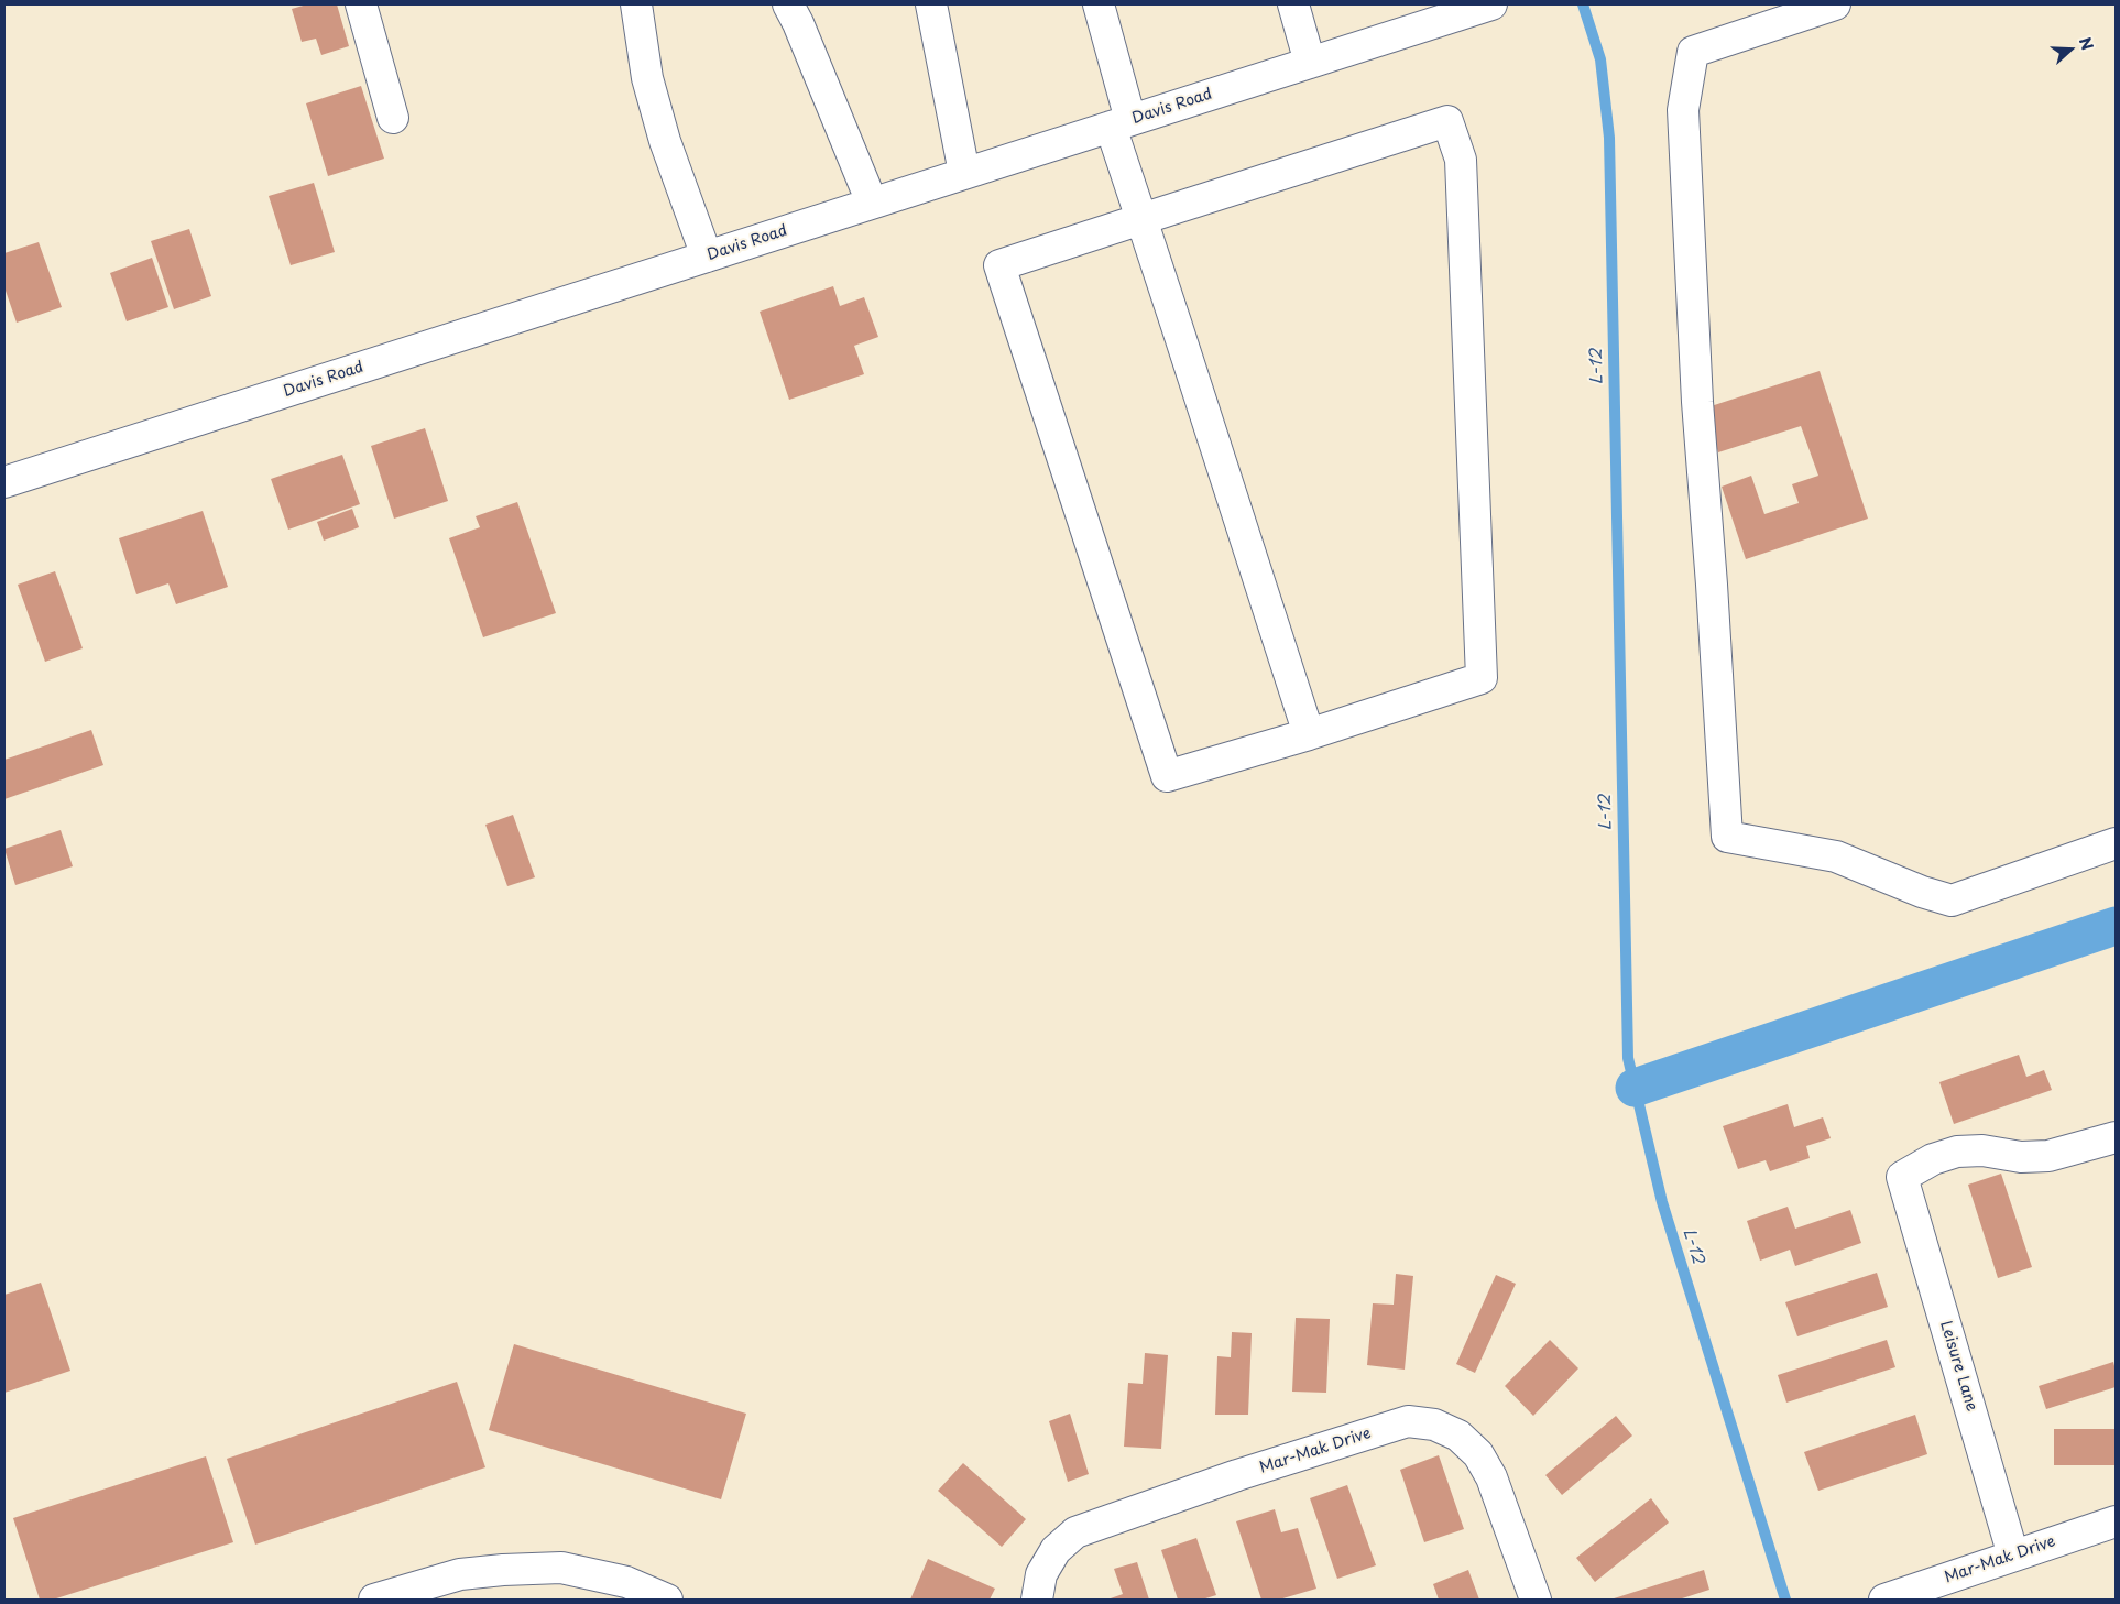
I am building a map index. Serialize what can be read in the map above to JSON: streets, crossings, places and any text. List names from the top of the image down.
{
  "streets": {
    "street": ["Davis Road", "Leisure Lane", "Mar-Mak Drive"]
  },
  "crossings": [
    ["Leisure Lane", "Mar-Mak Drive"]
  ],
  "water": ["L-12"],
  "north": "right"
}
